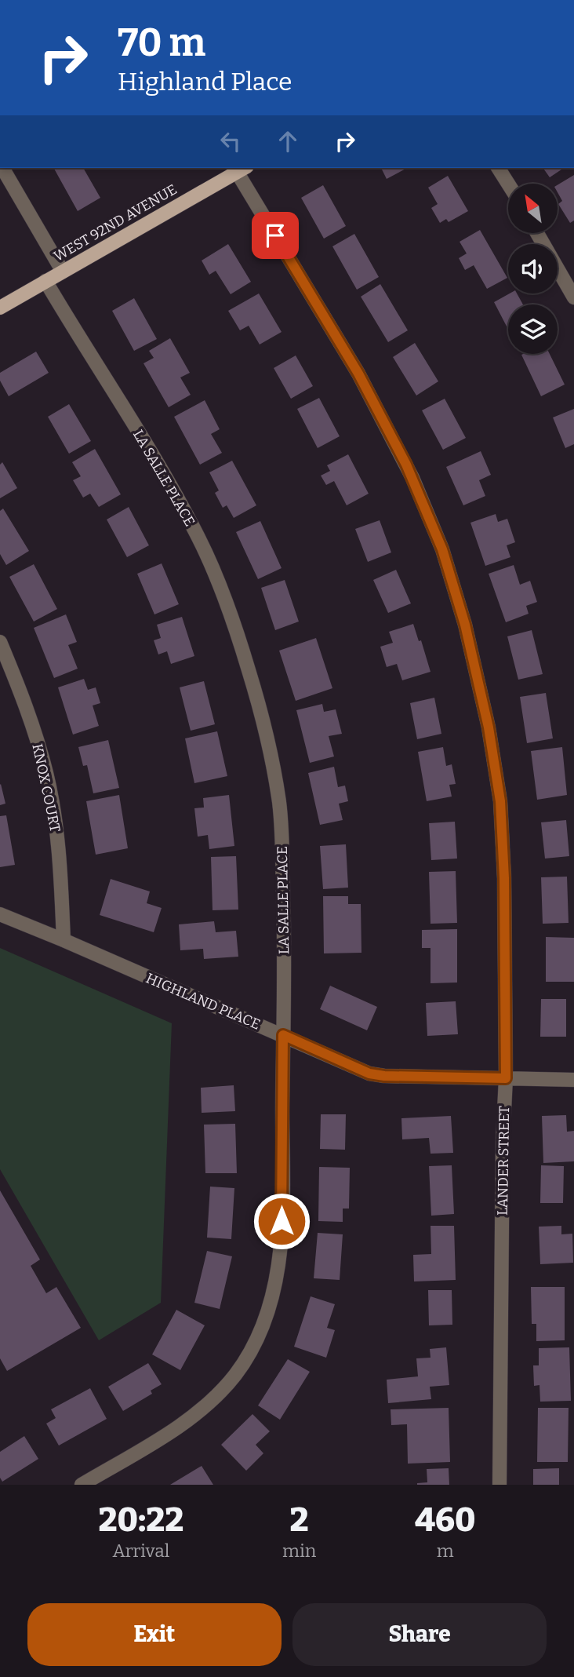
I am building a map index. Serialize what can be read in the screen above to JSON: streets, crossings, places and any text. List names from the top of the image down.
{
  "streets": {
    "main road": ["WEST 92ND AVENUE"],
    "street": [
      "LA SALLE PLACE",
      "KNOX COURT",
      "HIGHLAND PLACE",
      "LANDER STREET"
    ]
  },
  "crossings": [
    ["WEST 92ND AVENUE", "LA SALLE PLACE"],
    ["WEST 92ND AVENUE", "LANDER STREET"],
    ["LA SALLE PLACE", "HIGHLAND PLACE"],
    ["KNOX COURT", "HIGHLAND PLACE"],
    ["HIGHLAND PLACE", "LANDER STREET"]
  ],
  "north": "top left",
  "page": {
    "turn": ["70 m", "Highland Place"],
    "eta": [
      "20:22",
      "Arrival",
      "2",
      "min",
      "460",
      "m"
    ],
    "buttons": ["Exit", "Share"]
  }
}
